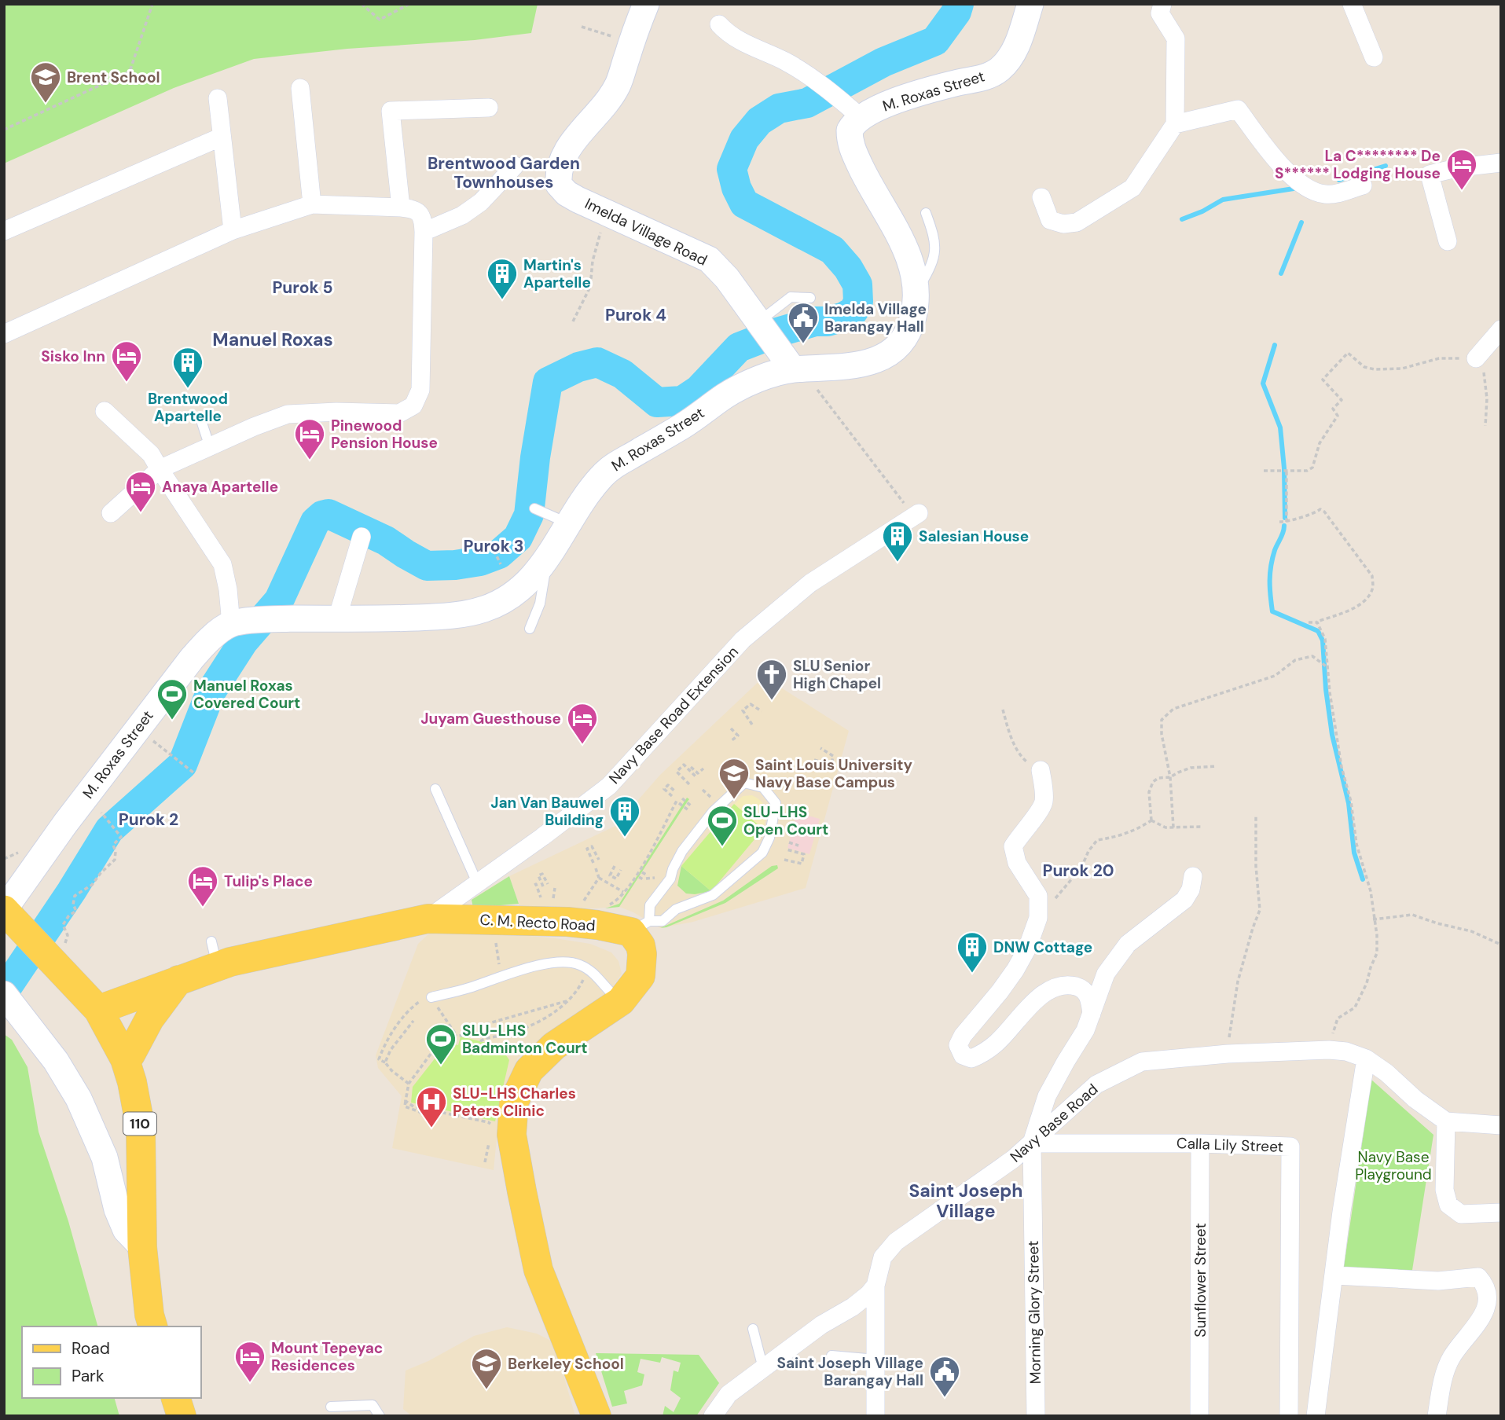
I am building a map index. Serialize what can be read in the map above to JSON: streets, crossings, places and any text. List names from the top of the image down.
{
  "streets": {
    "main road": [
      "M. Roxas Street",
      "Imelda Village Road",
      "C. M. Recto Road",
      "110"
    ],
    "street": [
      "Navy Base Road Extension",
      "Navy Base Road",
      "Calla Lily Street",
      "Sunflower Street",
      "Morning Glory Street"
    ]
  },
  "crossings": [
    ["M. Roxas Street", "Imelda Village Road"],
    ["M. Roxas Street", "110"],
    ["Navy Base Road Extension", "C. M. Recto Road"],
    ["C. M. Recto Road", "110"],
    ["Navy Base Road", "Calla Lily Street"],
    ["Navy Base Road", "Morning Glory Street"],
    ["Calla Lily Street", "Sunflower Street"],
    ["Calla Lily Street", "Morning Glory Street"]
  ],
  "districts": [
    "Brentwood Garden Townhouses",
    "Purok 5",
    "Purok 4",
    "Manuel Roxas",
    "Purok 3",
    "Purok 2",
    "Purok 20",
    "Saint Joseph Village"
  ],
  "parks": ["Navy Base Playground"],
  "places": {
    "school or university": ["Brent School", "Saint Louis University Navy Base Campus", "Berkeley School"],
    "hotel": [
      "La C******** De S****** Lodging House",
      "Sisko Inn",
      "Pinewood Pension House",
      "Anaya Apartelle",
      "Juyam Guesthouse",
      "Tulip's Place",
      "Mount Tepeyac Residences"
    ],
    "building": [
      "Martin's Apartelle",
      "Brentwood Apartelle",
      "Salesian House",
      "Jan Van Bauwel Building",
      "DNW Cottage"
    ],
    "public building": ["Imelda Village Barangay Hall", "Saint Joseph Village Barangay Hall"],
    "church": ["SLU Senior High Chapel"],
    "sports": ["Manuel Roxas Covered Court", "SLU-LHS Open Court", "SLU-LHS Badminton Court"],
    "hospital": ["SLU-LHS Charles Peters Clinic"]
  },
  "legend": ["Road", "Park"]
}
